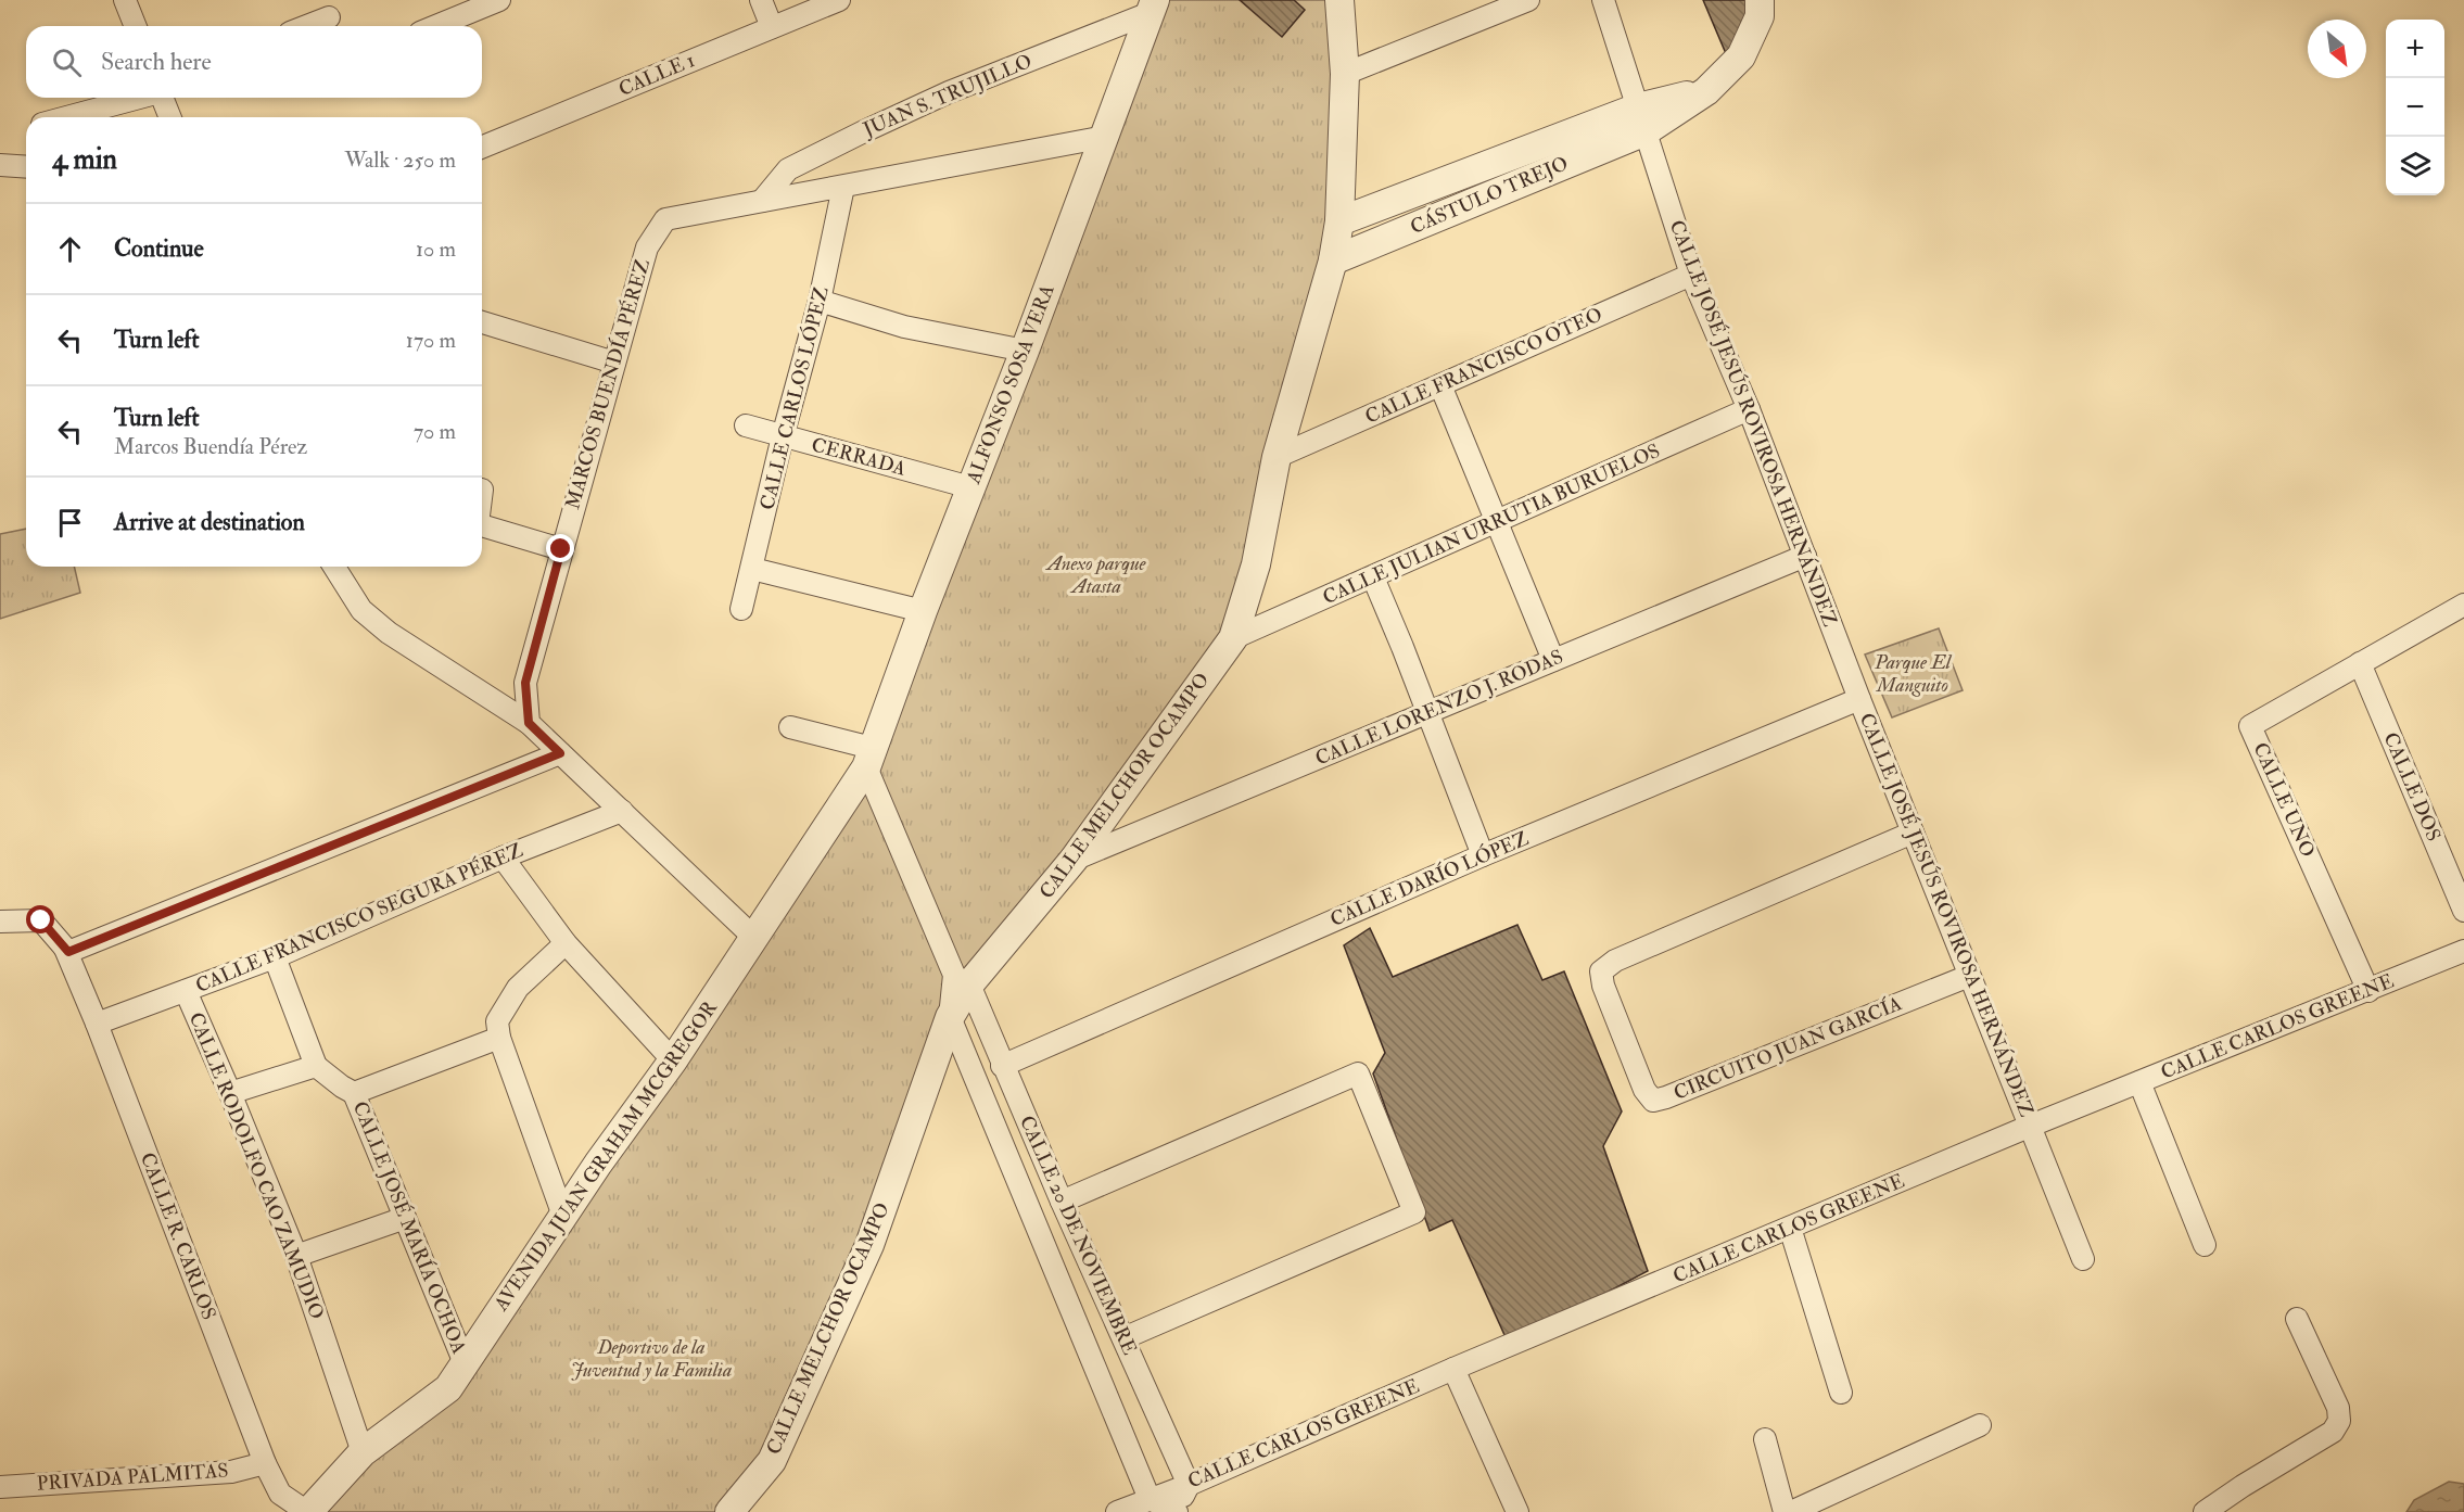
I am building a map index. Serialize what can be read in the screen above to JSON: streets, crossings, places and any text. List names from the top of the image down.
{
  "streets": {
    "street": [
      "CALLE 1",
      "JUAN S. TRUJILLO",
      "CÁSTULO TREJO",
      "CALLE FRANCISCO OTEO",
      "MARCOS BUENDÍA PÉREZ",
      "ALFONSO SOSA VERA",
      "CALLE CARLOS LÓPEZ",
      "CALLE JOSÉ JESÚS ROVIROSA HERNÁNDEZ",
      "CERRADA",
      "CALLE JULIAN URRUTIA BURUELOS",
      "CALLE LORENZO J. RODAS",
      "CALLE MELCHOR OCAMPO",
      "CALLE DOS",
      "CALLE UNO",
      "CALLE DARÍO LÓPEZ",
      "CALLE FRANCISCO SEGURA PÉREZ",
      "CALLE CARLOS GREENE",
      "CIRCUITO JUAN GARCÍA",
      "AVENIDA JUAN GRAHAM MCGREGOR",
      "CALLE RODOLFO CAO ZAMUDIO",
      "CALLE JOSÉ MARÍA OCHOA",
      "CALLE 20 DE NOVIEMBRE",
      "CALLE R. CARLOS",
      "PRIVADA PALMITAS"
    ]
  },
  "crossings": [
    ["JUAN S. TRUJILLO", "MARCOS BUENDÍA PÉREZ"],
    ["JUAN S. TRUJILLO", "ALFONSO SOSA VERA"],
    ["CÁSTULO TREJO", "CALLE JOSÉ JESÚS ROVIROSA HERNÁNDEZ"],
    ["CÁSTULO TREJO", "CALLE MELCHOR OCAMPO"],
    ["CALLE FRANCISCO OTEO", "CALLE JOSÉ JESÚS ROVIROSA HERNÁNDEZ"],
    ["CALLE FRANCISCO OTEO", "CALLE MELCHOR OCAMPO"],
    ["MARCOS BUENDÍA PÉREZ", "ALFONSO SOSA VERA"],
    ["MARCOS BUENDÍA PÉREZ", "CALLE CARLOS LÓPEZ"],
    ["ALFONSO SOSA VERA", "CERRADA"],
    ["ALFONSO SOSA VERA", "AVENIDA JUAN GRAHAM MCGREGOR"],
    ["CALLE CARLOS LÓPEZ", "CERRADA"],
    ["CALLE JOSÉ JESÚS ROVIROSA HERNÁNDEZ", "CALLE JULIAN URRUTIA BURUELOS"],
    ["CALLE JOSÉ JESÚS ROVIROSA HERNÁNDEZ", "CALLE LORENZO J. RODAS"],
    ["CALLE JOSÉ JESÚS ROVIROSA HERNÁNDEZ", "CALLE DARÍO LÓPEZ"],
    ["CALLE JOSÉ JESÚS ROVIROSA HERNÁNDEZ", "CALLE CARLOS GREENE"],
    ["CALLE JOSÉ JESÚS ROVIROSA HERNÁNDEZ", "CIRCUITO JUAN GARCÍA"],
    ["CALLE JULIAN URRUTIA BURUELOS", "CALLE MELCHOR OCAMPO"],
    ["CALLE LORENZO J. RODAS", "CALLE MELCHOR OCAMPO"],
    ["CALLE MELCHOR OCAMPO", "CALLE 20 DE NOVIEMBRE"],
    ["CALLE DOS", "CALLE UNO"],
    ["CALLE UNO", "CALLE CARLOS GREENE"],
    ["CALLE DARÍO LÓPEZ", "CALLE 20 DE NOVIEMBRE"],
    ["CALLE FRANCISCO SEGURA PÉREZ", "CALLE RODOLFO CAO ZAMUDIO"],
    ["CALLE FRANCISCO SEGURA PÉREZ", "CALLE R. CARLOS"],
    ["CALLE CARLOS GREENE", "CALLE 20 DE NOVIEMBRE"],
    ["AVENIDA JUAN GRAHAM MCGREGOR", "CALLE RODOLFO CAO ZAMUDIO"],
    ["AVENIDA JUAN GRAHAM MCGREGOR", "CALLE JOSÉ MARÍA OCHOA"],
    ["AVENIDA JUAN GRAHAM MCGREGOR", "CALLE R. CARLOS"],
    ["CALLE R. CARLOS", "PRIVADA PALMITAS"]
  ],
  "parks": ["Anexo parque Atasta", "Parque El Manguito", "Deportivo de la Juventud y la Familia"],
  "north": "bottom right",
  "page": {
    "map_buttons": ["+", "−"],
    "search": "Search here",
    "heading": ["4 min", "Walk · 250 m"],
    "list": [
      ["Continue", "10 m"],
      ["Turn left", "170 m"],
      ["Turn left", "Marcos Buendía Pérez", "70 m"],
      "Arrive at destination"
    ]
  }
}
